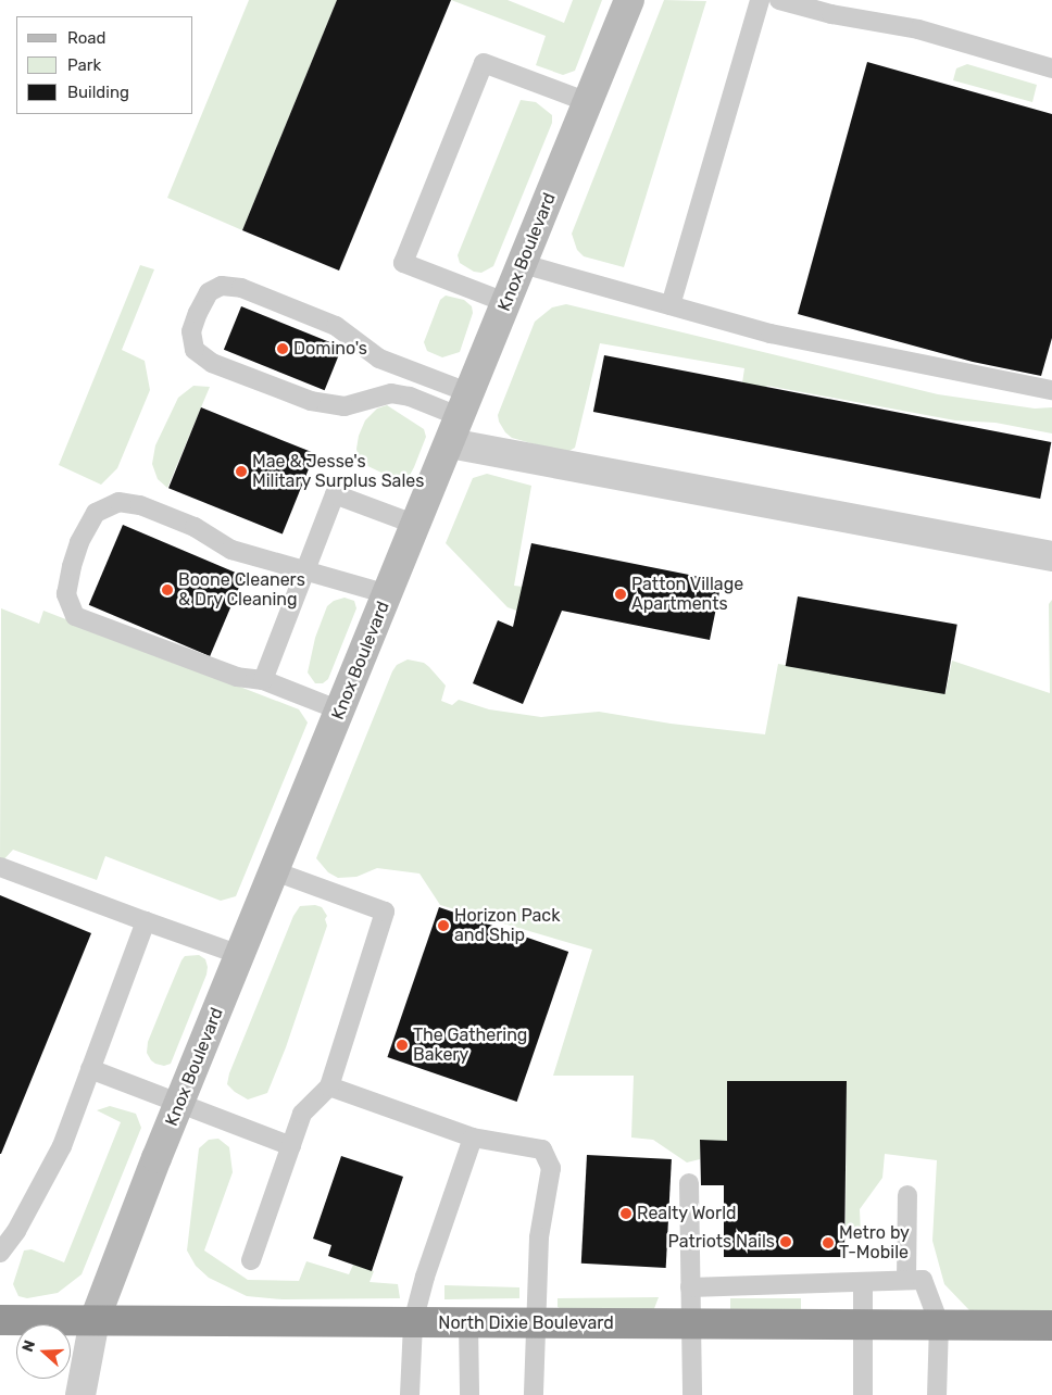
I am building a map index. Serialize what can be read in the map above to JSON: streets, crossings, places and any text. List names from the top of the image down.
{
  "streets": {
    "highway": ["North Dixie Boulevard"],
    "main road": ["Knox Boulevard"]
  },
  "crossings": [
    ["Knox Boulevard", "North Dixie Boulevard"]
  ],
  "places": [
    "Domino's",
    "Mae & Jesse's Military Surplus Sales",
    "Boone Cleaners & Dry Cleaning",
    "Patton Village Apartments",
    "Horizon Pack and Ship",
    "The Gathering Bakery",
    "Realty World",
    "Patriots Nails",
    "Metro by T-Mobile"
  ],
  "legend": ["Road", "Park", "Building"],
  "north": "left"
}
